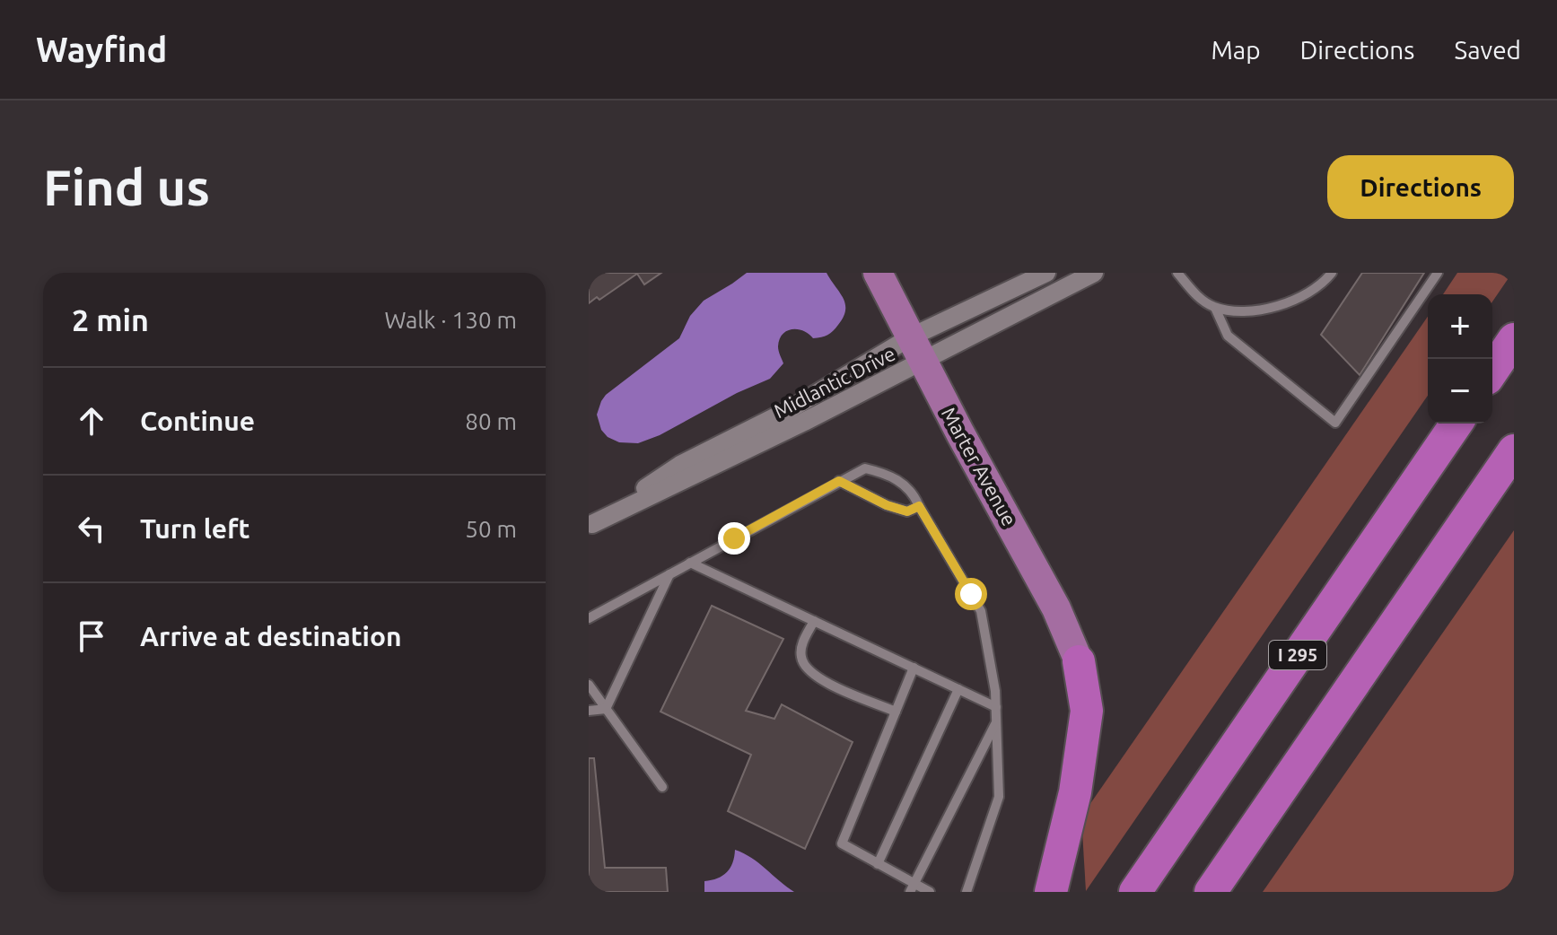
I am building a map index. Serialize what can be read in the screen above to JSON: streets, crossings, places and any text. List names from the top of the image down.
{
  "streets": {
    "highway": ["I 295"],
    "main road": ["Marter Avenue"],
    "street": ["Midlantic Drive"]
  },
  "crossings": [
    ["Midlantic Drive", "Marter Avenue"]
  ],
  "page": {
    "header": "Wayfind",
    "nav": ["Map", "Directions", "Saved"],
    "buttons": "Directions",
    "title": "Find us",
    "heading": ["2 min", "Walk · 130 m"],
    "map_buttons": ["+", "−"],
    "list": [
      ["Continue", "80 m"],
      ["Turn left", "50 m"],
      "Arrive at destination"
    ]
  }
}
